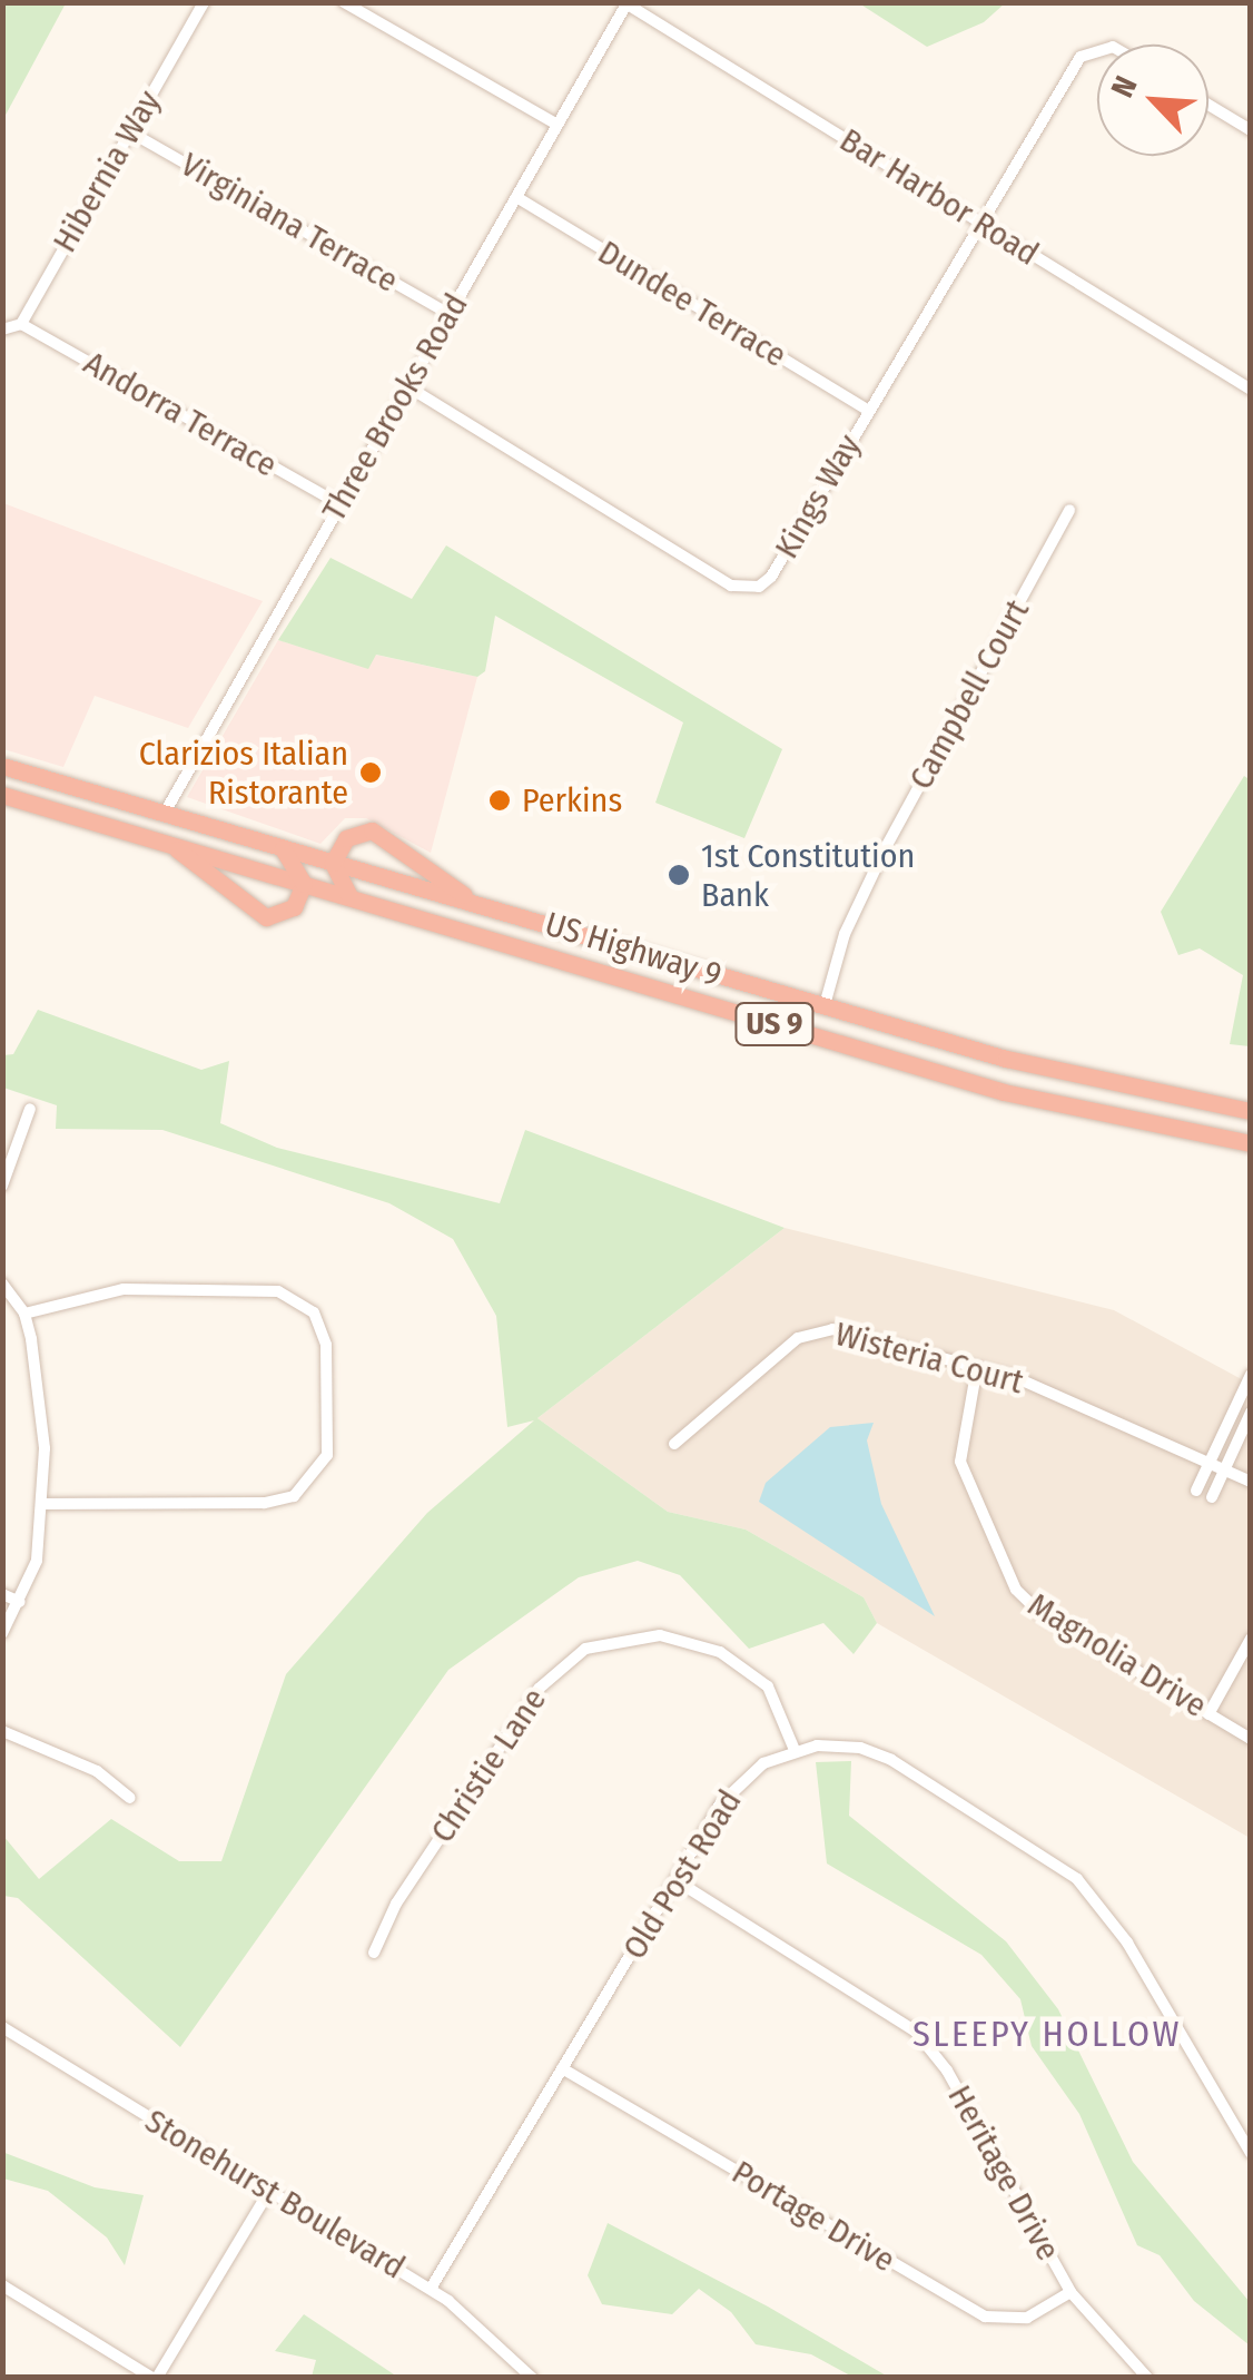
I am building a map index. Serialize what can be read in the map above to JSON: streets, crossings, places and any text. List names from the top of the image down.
{
  "streets": {
    "highway": ["US Highway 9", "US 9"],
    "street": [
      "Hibernia Way",
      "Bar Harbor Road",
      "Virginiana Terrace",
      "Dundee Terrace",
      "Three Brooks Road",
      "Andorra Terrace",
      "Kings Way",
      "Campbell Court",
      "Wisteria Court",
      "Magnolia Drive",
      "Christie Lane",
      "Old Post Road",
      "Heritage Drive",
      "Stonehurst Boulevard",
      "Portage Drive"
    ]
  },
  "crossings": [
    ["Hibernia Way", "Virginiana Terrace"],
    ["Hibernia Way", "Andorra Terrace"],
    ["Bar Harbor Road", "Three Brooks Road"],
    ["Bar Harbor Road", "Kings Way"],
    ["Virginiana Terrace", "Three Brooks Road"],
    ["Dundee Terrace", "Three Brooks Road"],
    ["Dundee Terrace", "Kings Way"],
    ["Three Brooks Road", "Andorra Terrace"],
    ["Three Brooks Road", "Kings Way"],
    ["Three Brooks Road", "US Highway 9"],
    ["Campbell Court", "US Highway 9"],
    ["Wisteria Court", "Magnolia Drive"],
    ["Christie Lane", "Old Post Road"],
    ["Old Post Road", "Heritage Drive"],
    ["Old Post Road", "Stonehurst Boulevard"],
    ["Old Post Road", "Portage Drive"],
    ["Heritage Drive", "Portage Drive"]
  ],
  "districts": ["SLEEPY HOLLOW"],
  "places": ["Clarizios Italian Ristorante", "Perkins", "1st Constitution Bank"],
  "north": "top left"
}
